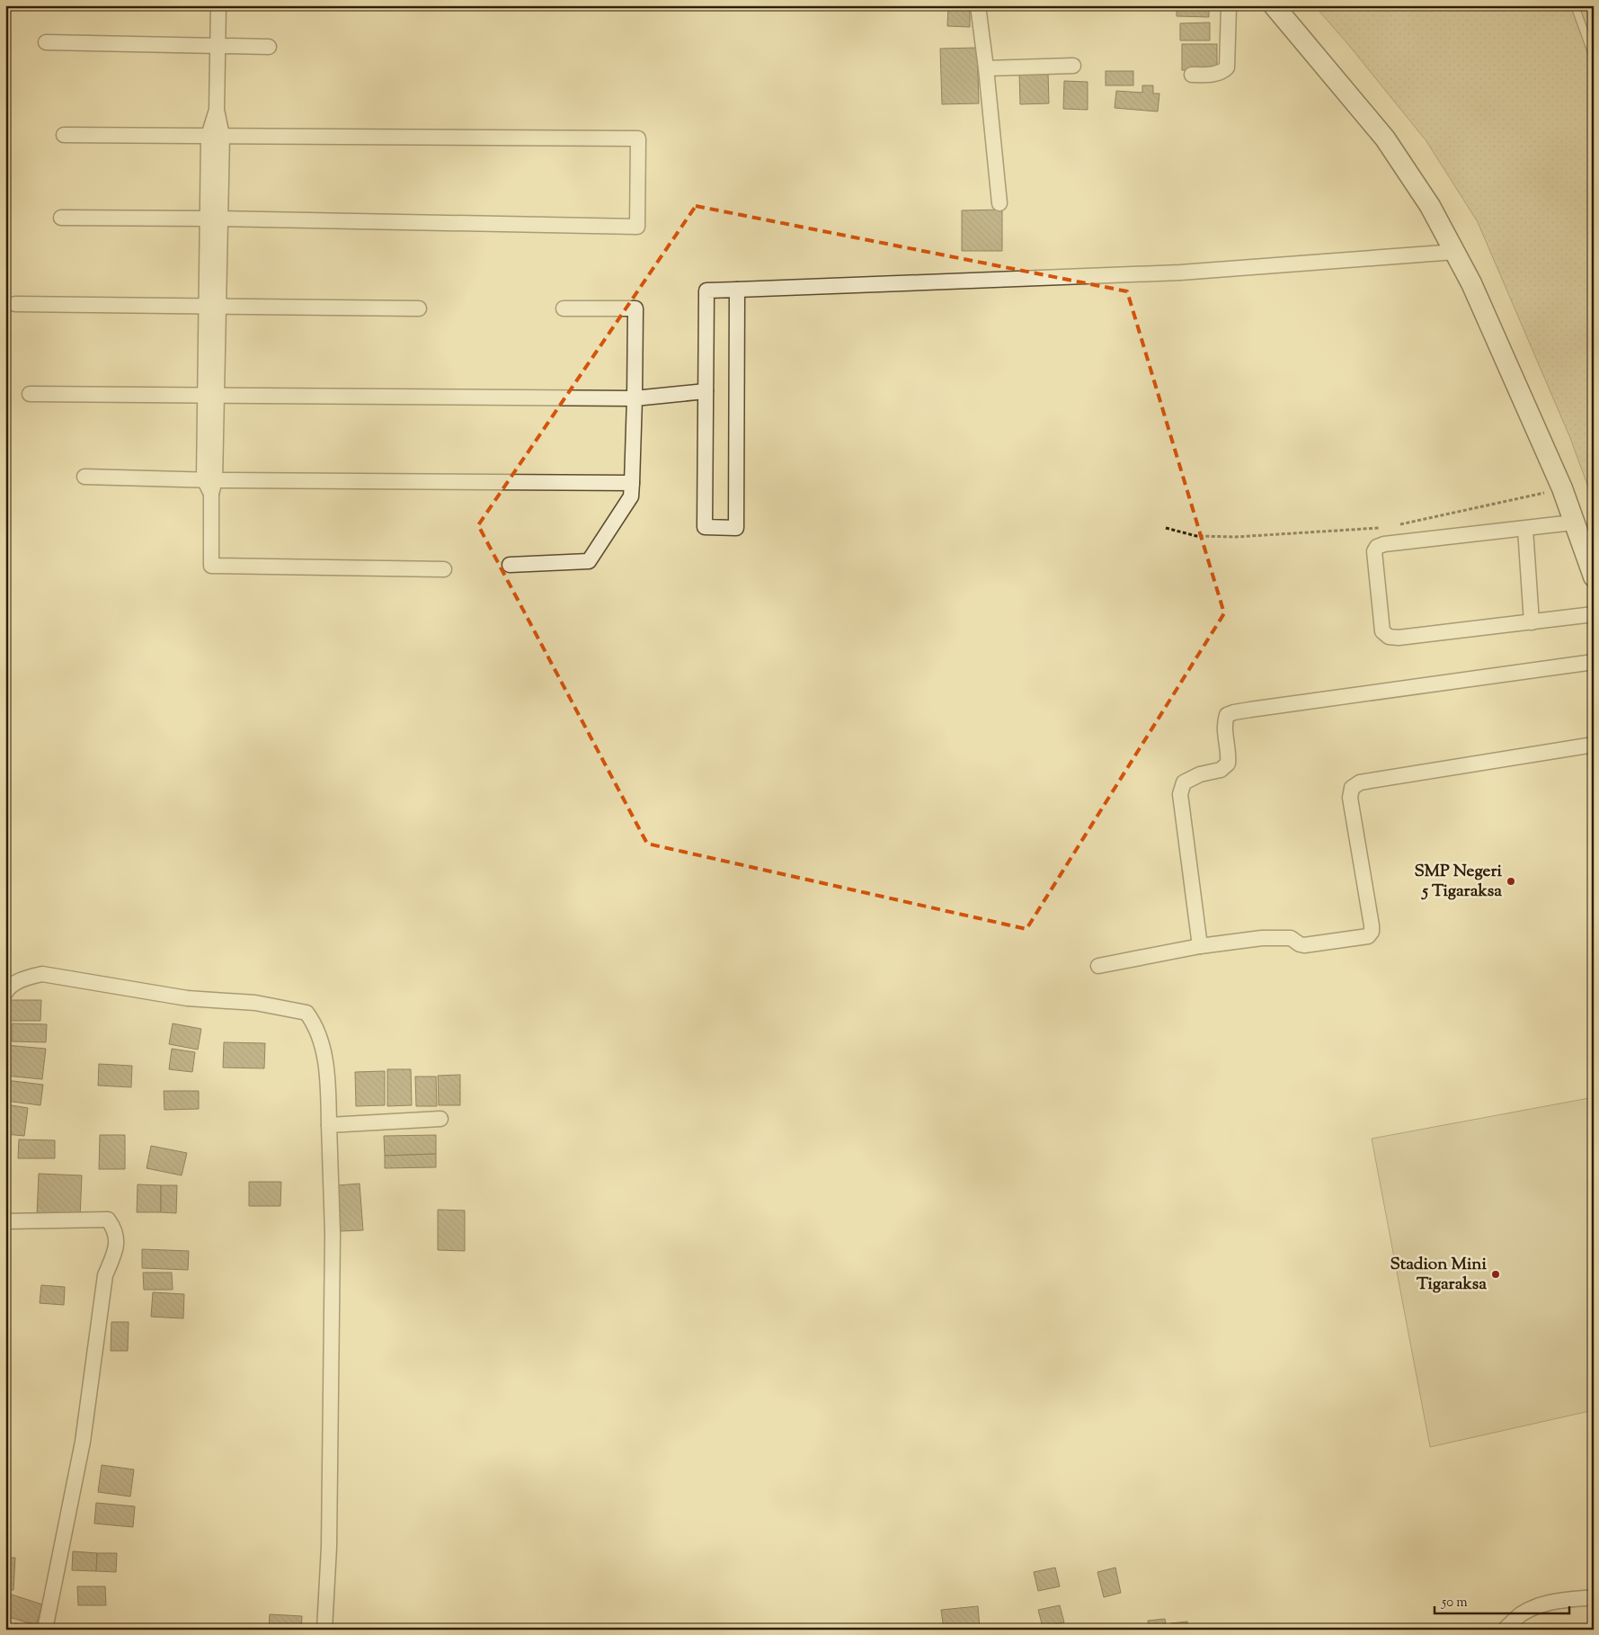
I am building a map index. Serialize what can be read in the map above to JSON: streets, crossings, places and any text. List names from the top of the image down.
{
  "places": ["SMP Negeri 5 Tigaraksa", "Stadion Mini Tigaraksa"],
  "scale_bar": "50 m"
}
